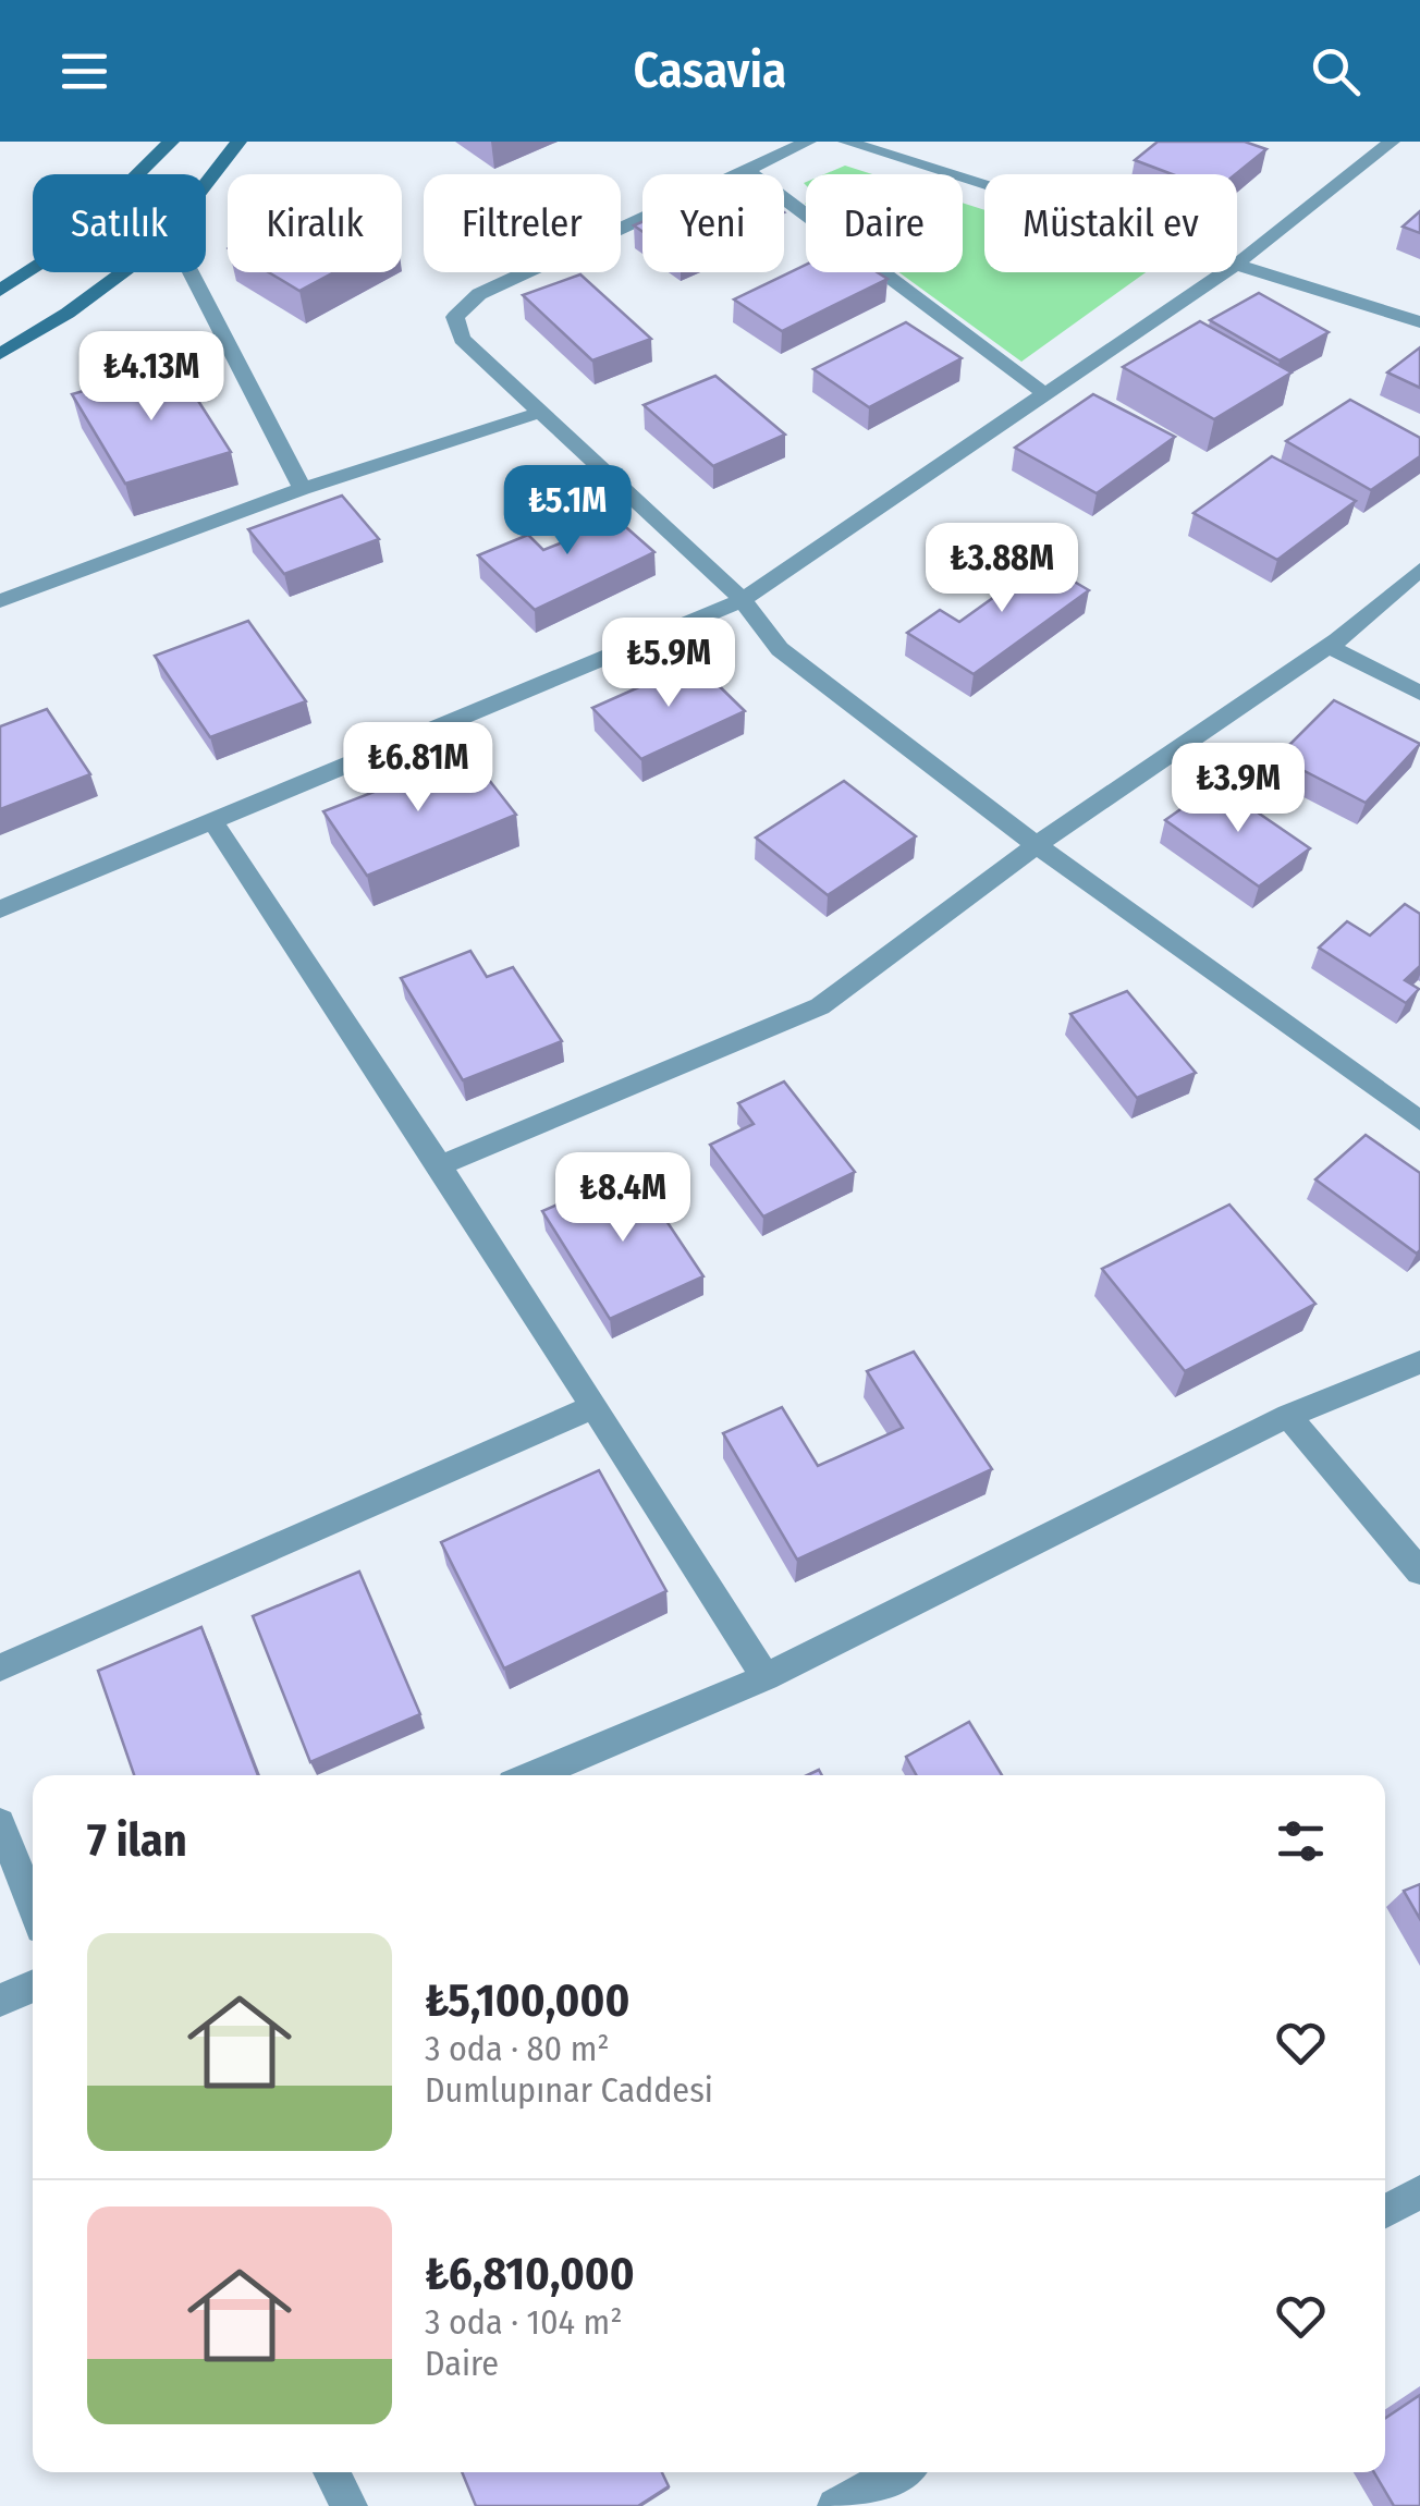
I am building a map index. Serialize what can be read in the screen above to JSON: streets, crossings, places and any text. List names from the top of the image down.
{
  "page": {
    "header": "Casavia",
    "chip": [
      "Satılık",
      "Kiralık",
      "Filtreler",
      "Yeni",
      "Daire",
      "Müstakil ev"
    ],
    "price": [
      "₺4.13M",
      "₺5.1M",
      "₺3.88M",
      "₺5.9M",
      "₺6.81M",
      "₺3.9M",
      "₺8.4M"
    ],
    "heading": "7 ilan",
    "list": [
      {
        "name": "₺5,100,000",
        "note": "3 oda · 80 m² · Dumlupınar Caddesi"
      },
      {
        "name": "₺6,810,000",
        "note": "3 oda · 104 m² · Daire"
      }
    ]
  }
}
